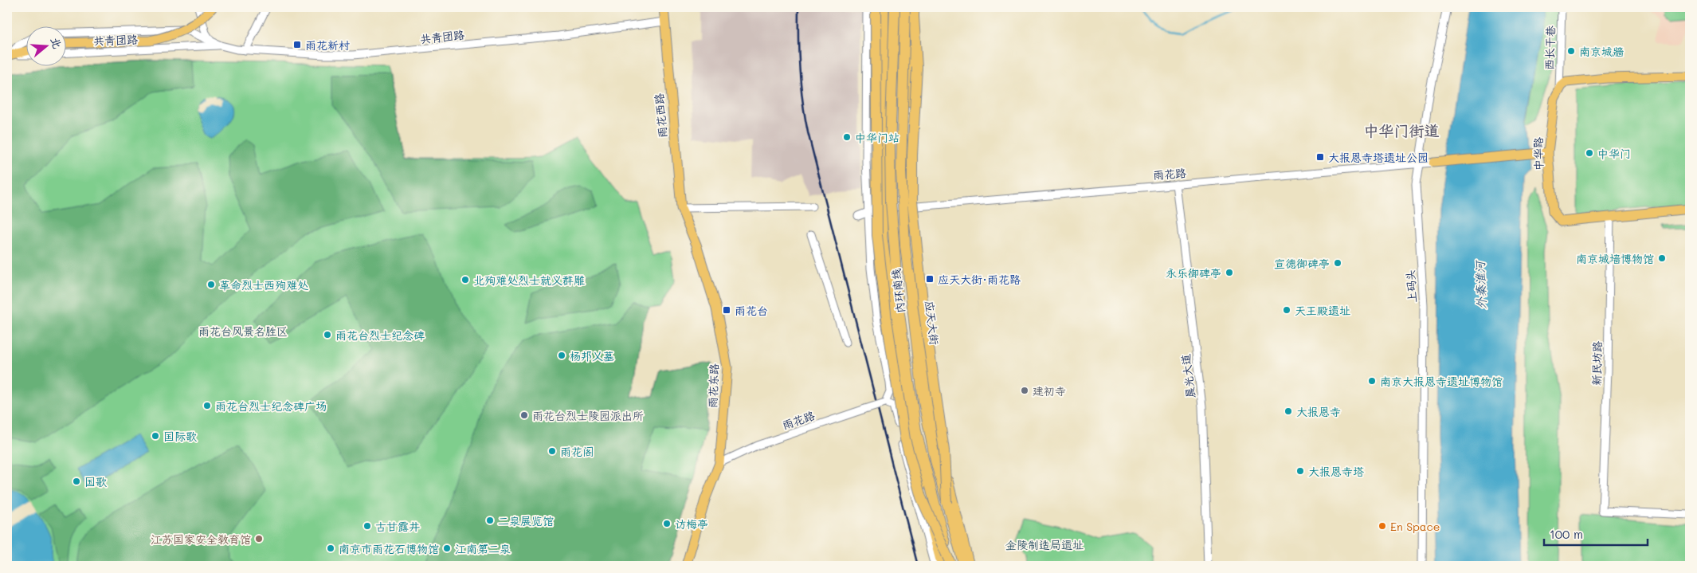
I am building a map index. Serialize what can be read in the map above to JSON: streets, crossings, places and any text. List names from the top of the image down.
{
  "streets": {
    "highway": ["内环南线"],
    "main road": [
      "雨花西路",
      "中华路",
      "应天大街",
      "雨花东路"
    ],
    "street": [
      "共青团路",
      "西长干巷",
      "雨花路",
      "上码头",
      "新民坊路",
      "晨光大道"
    ]
  },
  "crossings": [
    ["共青团路", "雨花西路"],
    ["西长干巷", "中华路"],
    ["雨花西路", "雨花东路"],
    ["中华路", "新民坊路"],
    ["雨花路", "上码头"],
    ["雨花路", "应天大街"],
    ["雨花路", "晨光大道"],
    ["雨花路", "雨花东路"]
  ],
  "districts": ["中华门街道"],
  "water": ["外秦淮河"],
  "parks": ["雨花台风景名胜区", "金陵制造局遗址"],
  "places": {
    "transit": [
      "雨花新村",
      "大报恩寺塔遗址公园",
      "应天大街·雨花路",
      "雨花台"
    ],
    "other": [
      "南京城牆",
      "中华门站",
      "中华门",
      "南京城墙博物馆",
      "宣德御碑亭",
      "永乐御碑亭",
      "北殉难处烈士就义群雕",
      "革命烈士西殉难处",
      "天王殿遗址",
      "雨花台烈士纪念碑",
      "杨邦乂墓",
      "南京大报恩寺遗址博物馆",
      "建初寺",
      "雨花台烈士纪念碑广场",
      "大报恩寺",
      "雨花台烈士陵园派出所",
      "国际歌",
      "雨花阁",
      "大报恩寺塔",
      "国歌",
      "二泉展览馆",
      "访梅亭",
      "古甘露井",
      "En Space",
      "江苏国家安全教育馆",
      "南京市雨花石博物馆",
      "江南第二泉"
    ]
  },
  "scale_bar": "100 m",
  "north": "right"
}
